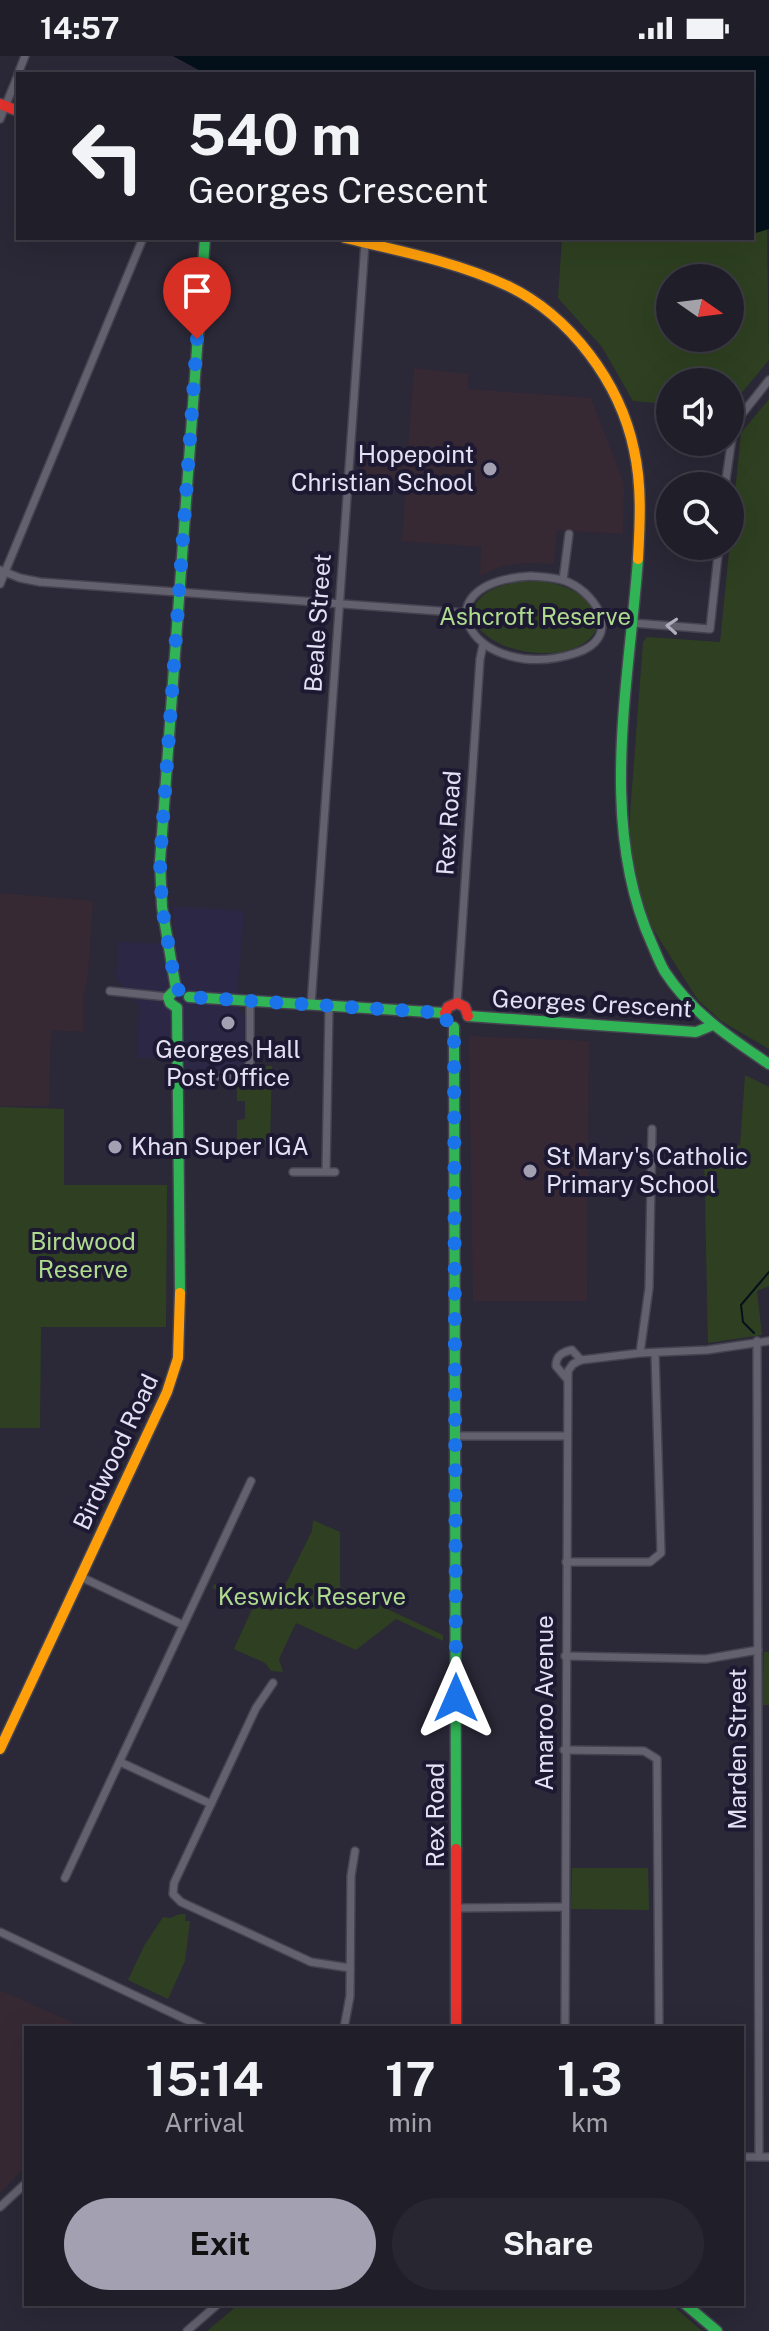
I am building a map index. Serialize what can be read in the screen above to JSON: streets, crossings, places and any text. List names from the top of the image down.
{
  "streets": {
    "main road": ["Rex Road", "Georges Crescent", "Birdwood Road"],
    "street": ["Beale Street", "Amaroo Avenue", "Marden Street"]
  },
  "crossings": [
    ["Rex Road", "Georges Crescent"],
    ["Amaroo Avenue", "Marden Street"]
  ],
  "parks": ["Ashcroft Reserve", "Birdwood Reserve", "Keswick Reserve"],
  "places": [
    "Hopepoint Christian School",
    "Georges Hall Post Office",
    "Khan Super IGA",
    "St Mary's Catholic Primary School"
  ],
  "north": "right",
  "page": {
    "status": "14:57",
    "turn": ["540 m", "Georges Crescent"],
    "eta": [
      "15:14",
      "Arrival",
      "17",
      "min",
      "1.3",
      "km"
    ],
    "buttons": ["Exit", "Share"]
  }
}
